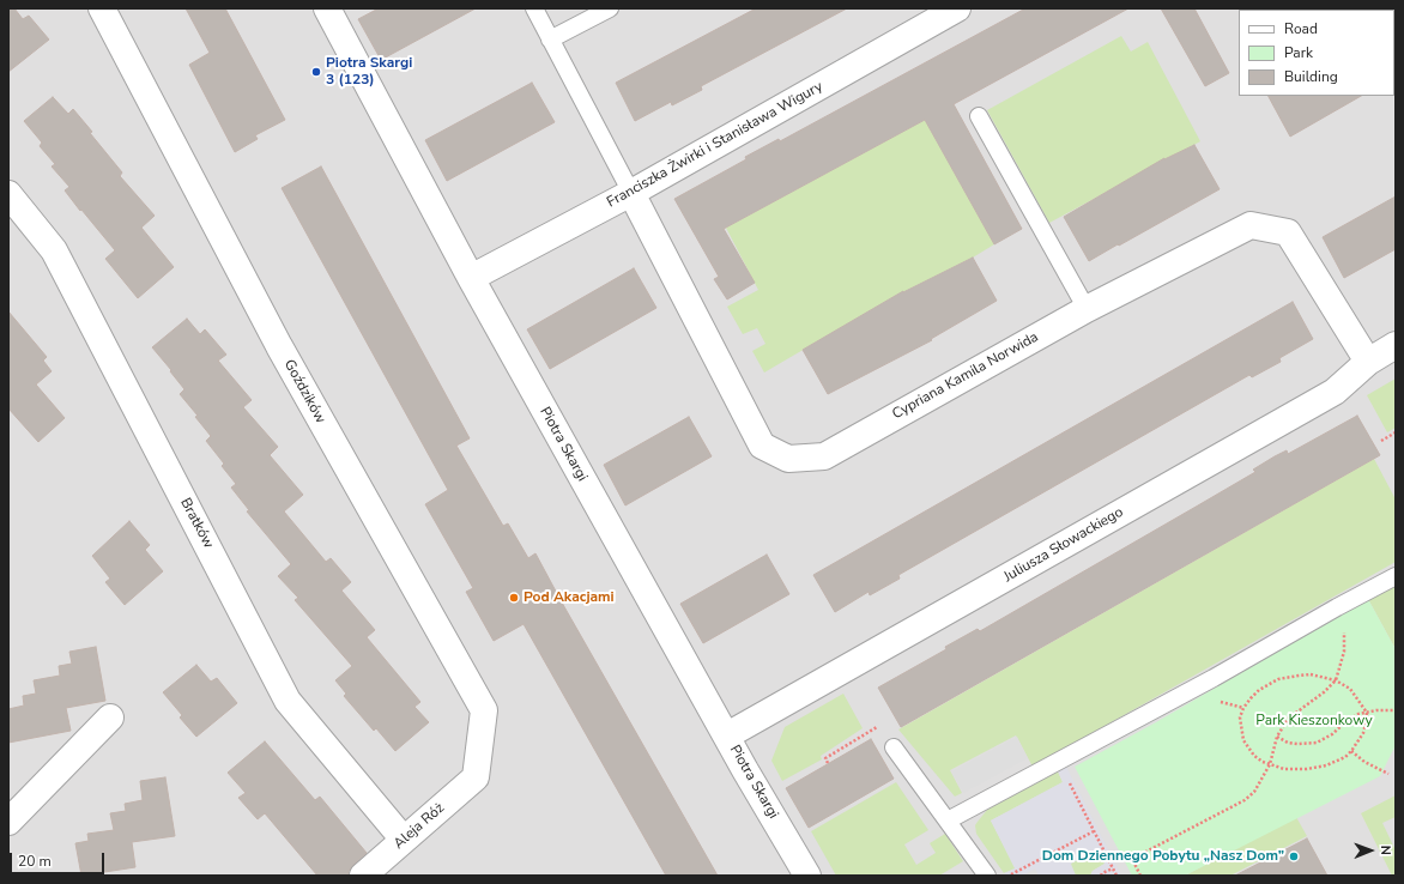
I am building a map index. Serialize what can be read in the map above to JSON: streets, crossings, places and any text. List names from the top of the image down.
{
  "streets": {
    "street": [
      "Franciszka Żwirki i Stanisława Wigury",
      "Cypriana Kamila Norwida",
      "Goździków",
      "Piotra Skargi",
      "Bratków",
      "Juliusza Słowackiego",
      "Aleja Róż"
    ]
  },
  "crossings": [
    ["Franciszka Żwirki i Stanisława Wigury", "Cypriana Kamila Norwida"],
    ["Franciszka Żwirki i Stanisława Wigury", "Piotra Skargi"],
    ["Cypriana Kamila Norwida", "Juliusza Słowackiego"],
    ["Goździków", "Aleja Róż"],
    ["Piotra Skargi", "Juliusza Słowackiego"],
    ["Bratków", "Aleja Róż"]
  ],
  "parks": ["Park Kieszonkowy"],
  "places": ["Piotra Skargi 3 (123)", "Pod Akacjami", "Dom Dziennego Pobytu „Nasz Dom”"],
  "legend": ["Road", "Park", "Building"],
  "scale_bar": "20 m",
  "north": "right"
}
